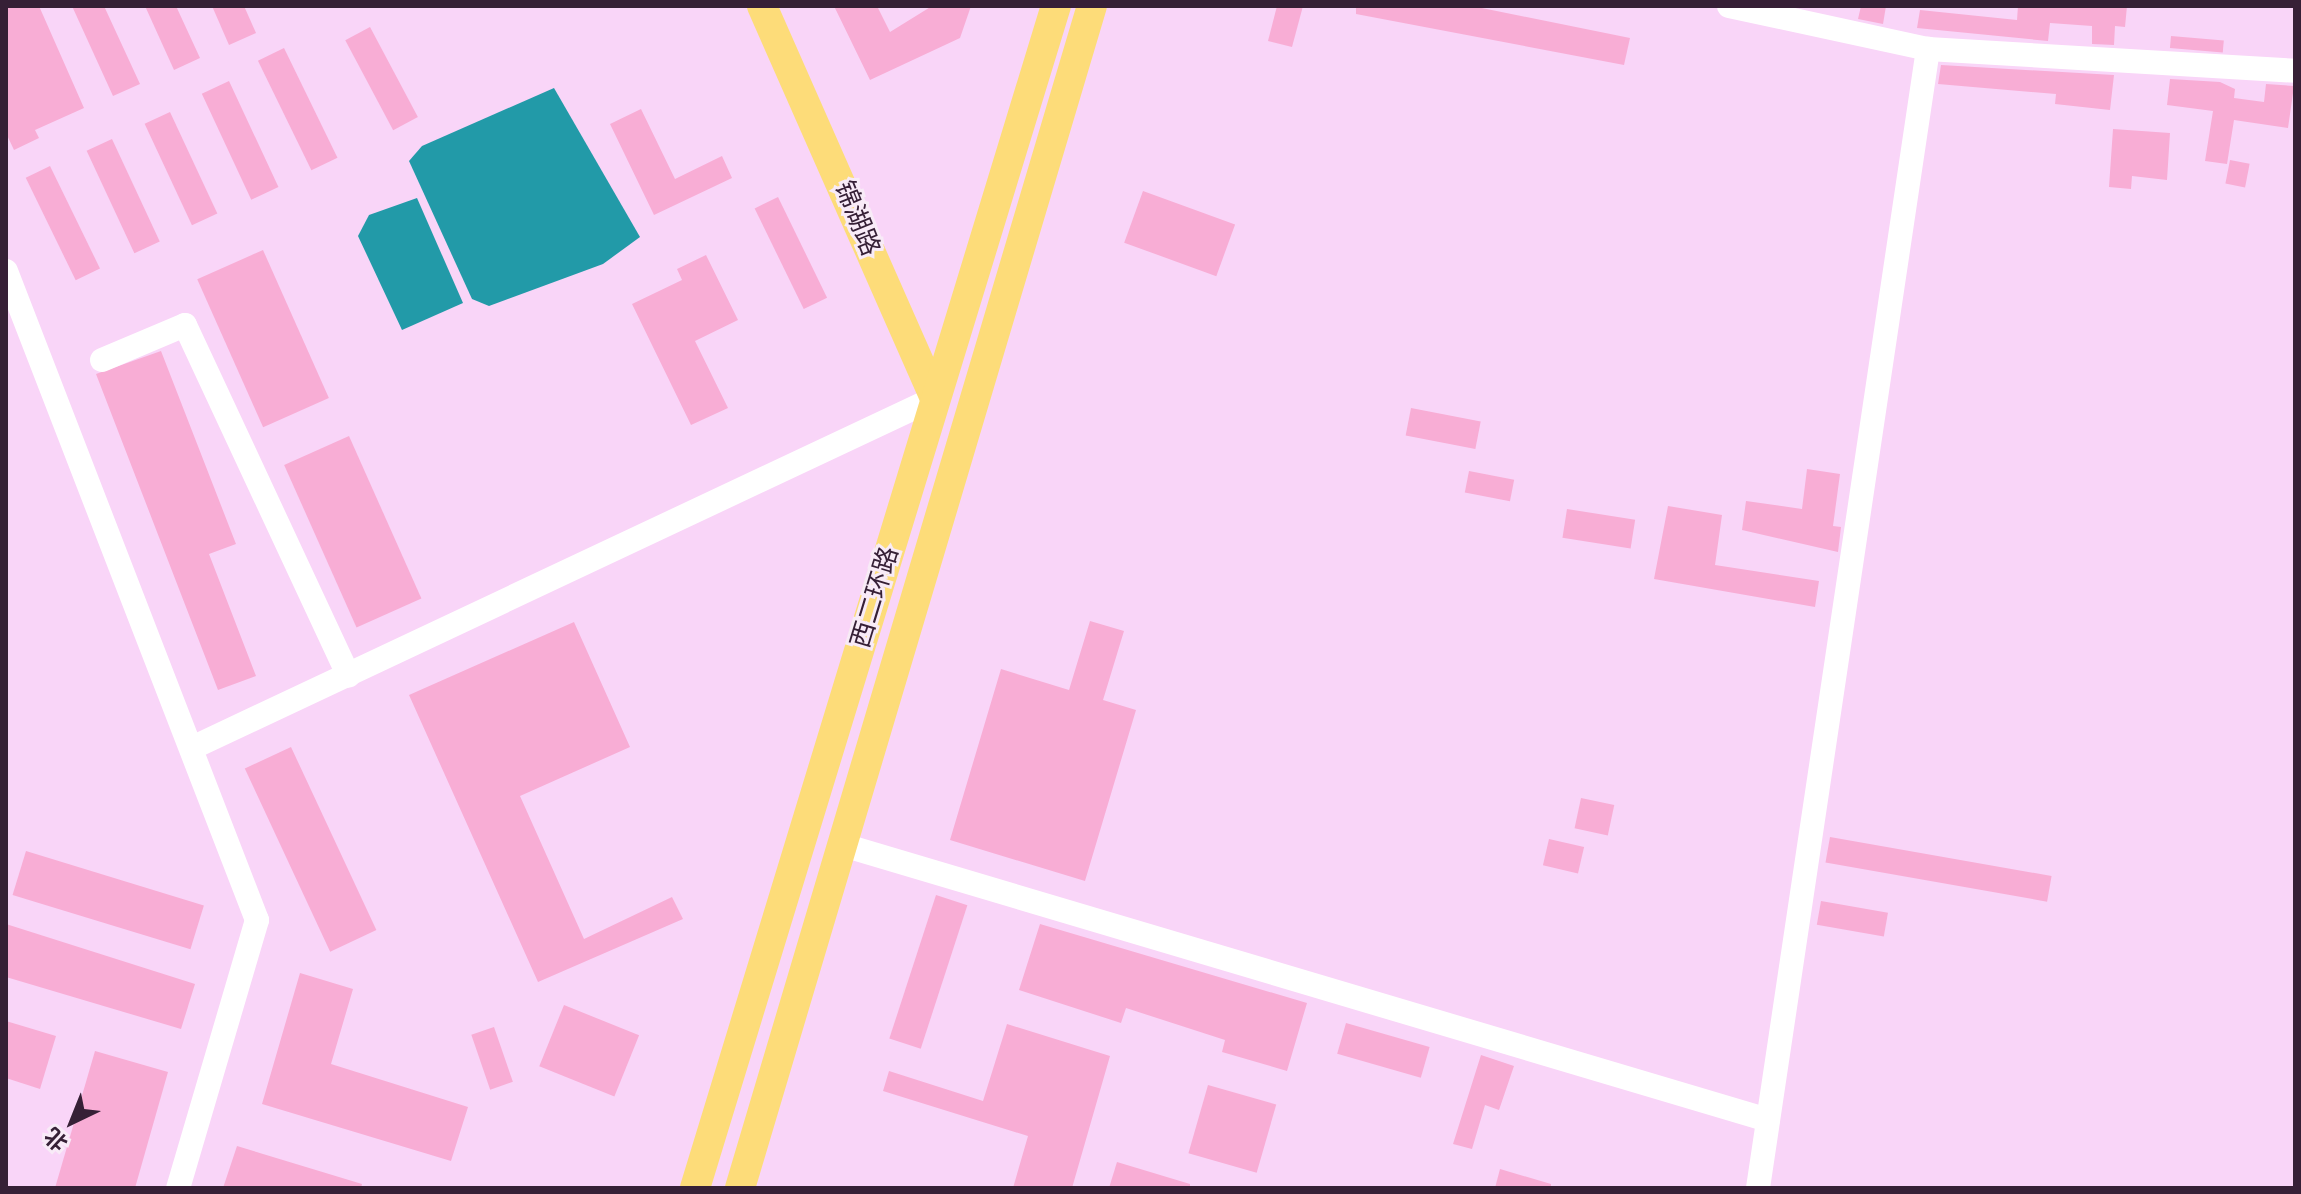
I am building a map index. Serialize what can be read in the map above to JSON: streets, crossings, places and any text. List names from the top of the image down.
{
  "streets": {
    "main road": ["锦湖路", "西二环路"]
  },
  "crossings": [
    ["锦湖路", "西二环路"]
  ],
  "north": "bottom left"
}
